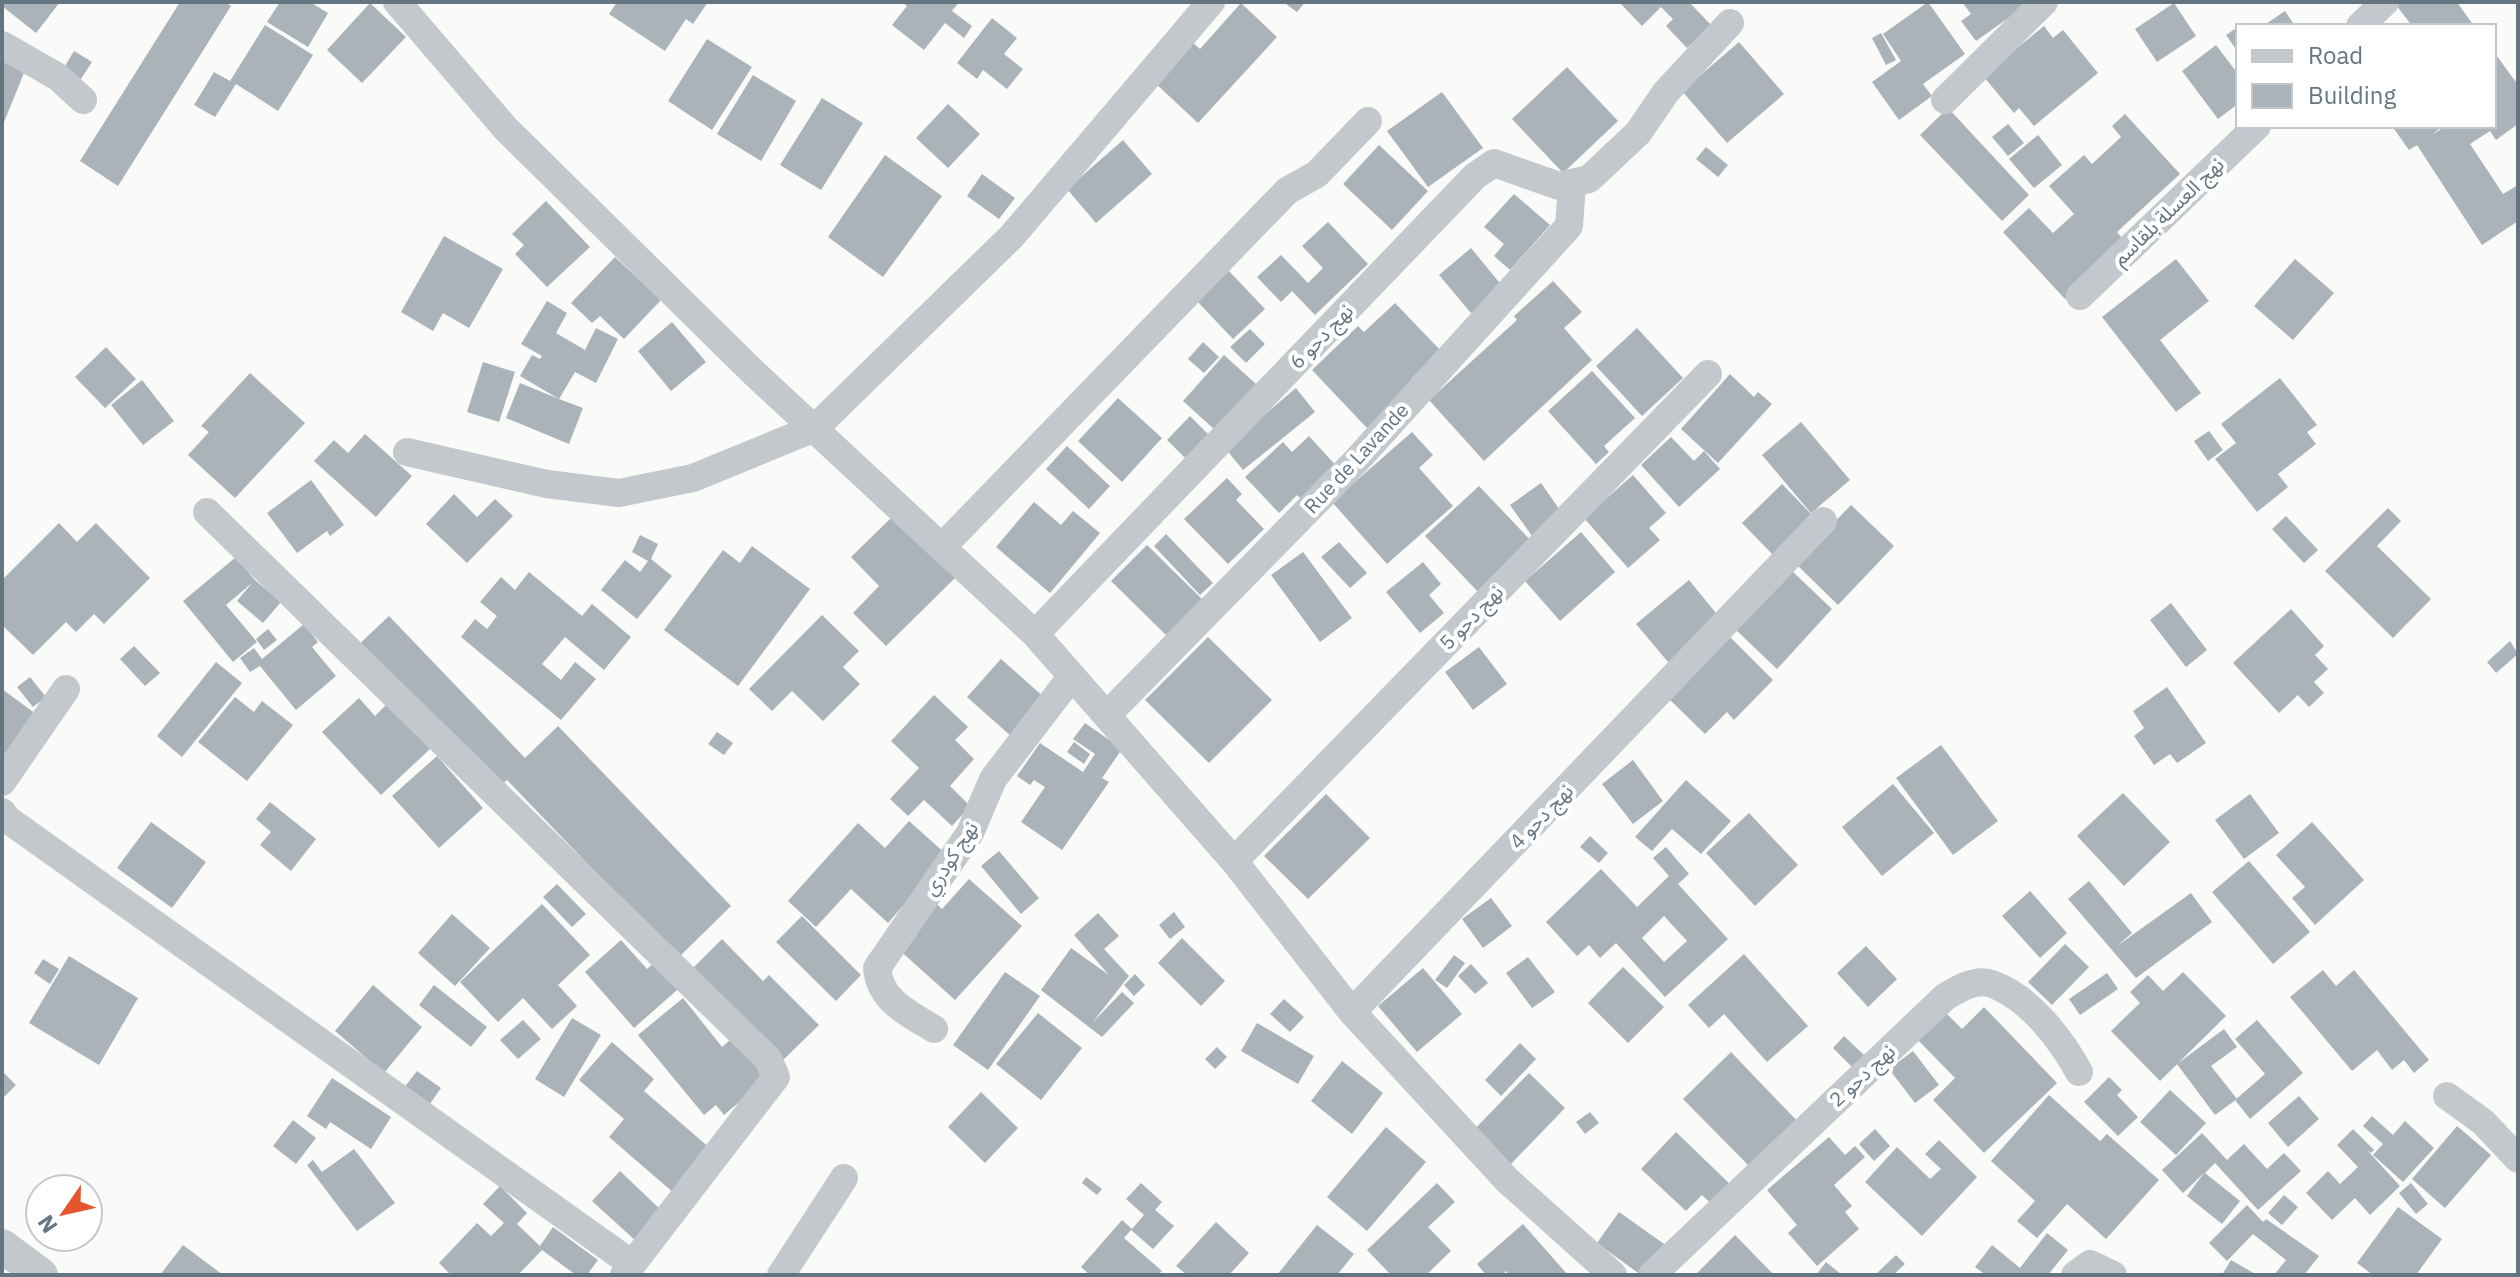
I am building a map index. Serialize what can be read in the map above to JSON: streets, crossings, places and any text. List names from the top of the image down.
{
  "streets": {
    "street": [
      "نهج العسلة بلقاسم",
      "نهج دحو 6",
      "Rue de Lavande",
      "نهج دحو 5",
      "نهج دحو 4",
      "نهج كودري",
      "نهج دحو 2"
    ]
  },
  "crossings": [
    ["نهج دحو 6", "Rue de Lavande"]
  ],
  "legend": ["Road", "Building"],
  "north": "bottom left"
}
